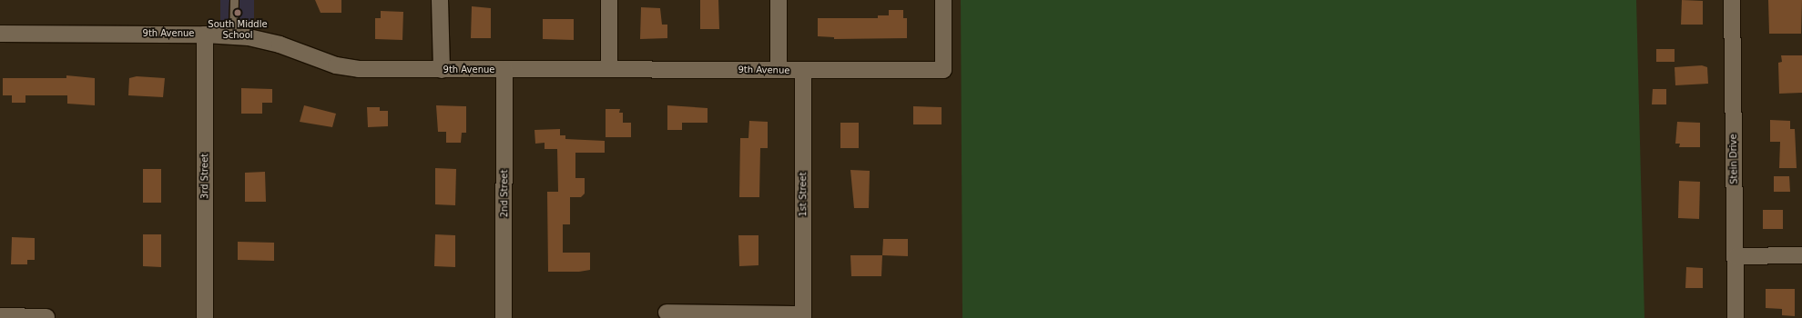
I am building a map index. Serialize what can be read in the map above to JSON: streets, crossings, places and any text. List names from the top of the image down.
{
  "streets": {
    "street": [
      "9th Avenue",
      "Stein Drive",
      "3rd Street",
      "2nd Street",
      "1st Street"
    ]
  },
  "crossings": [
    ["9th Avenue", "3rd Street"],
    ["9th Avenue", "2nd Street"],
    ["9th Avenue", "1st Street"]
  ],
  "places": ["South Middle School"]
}
